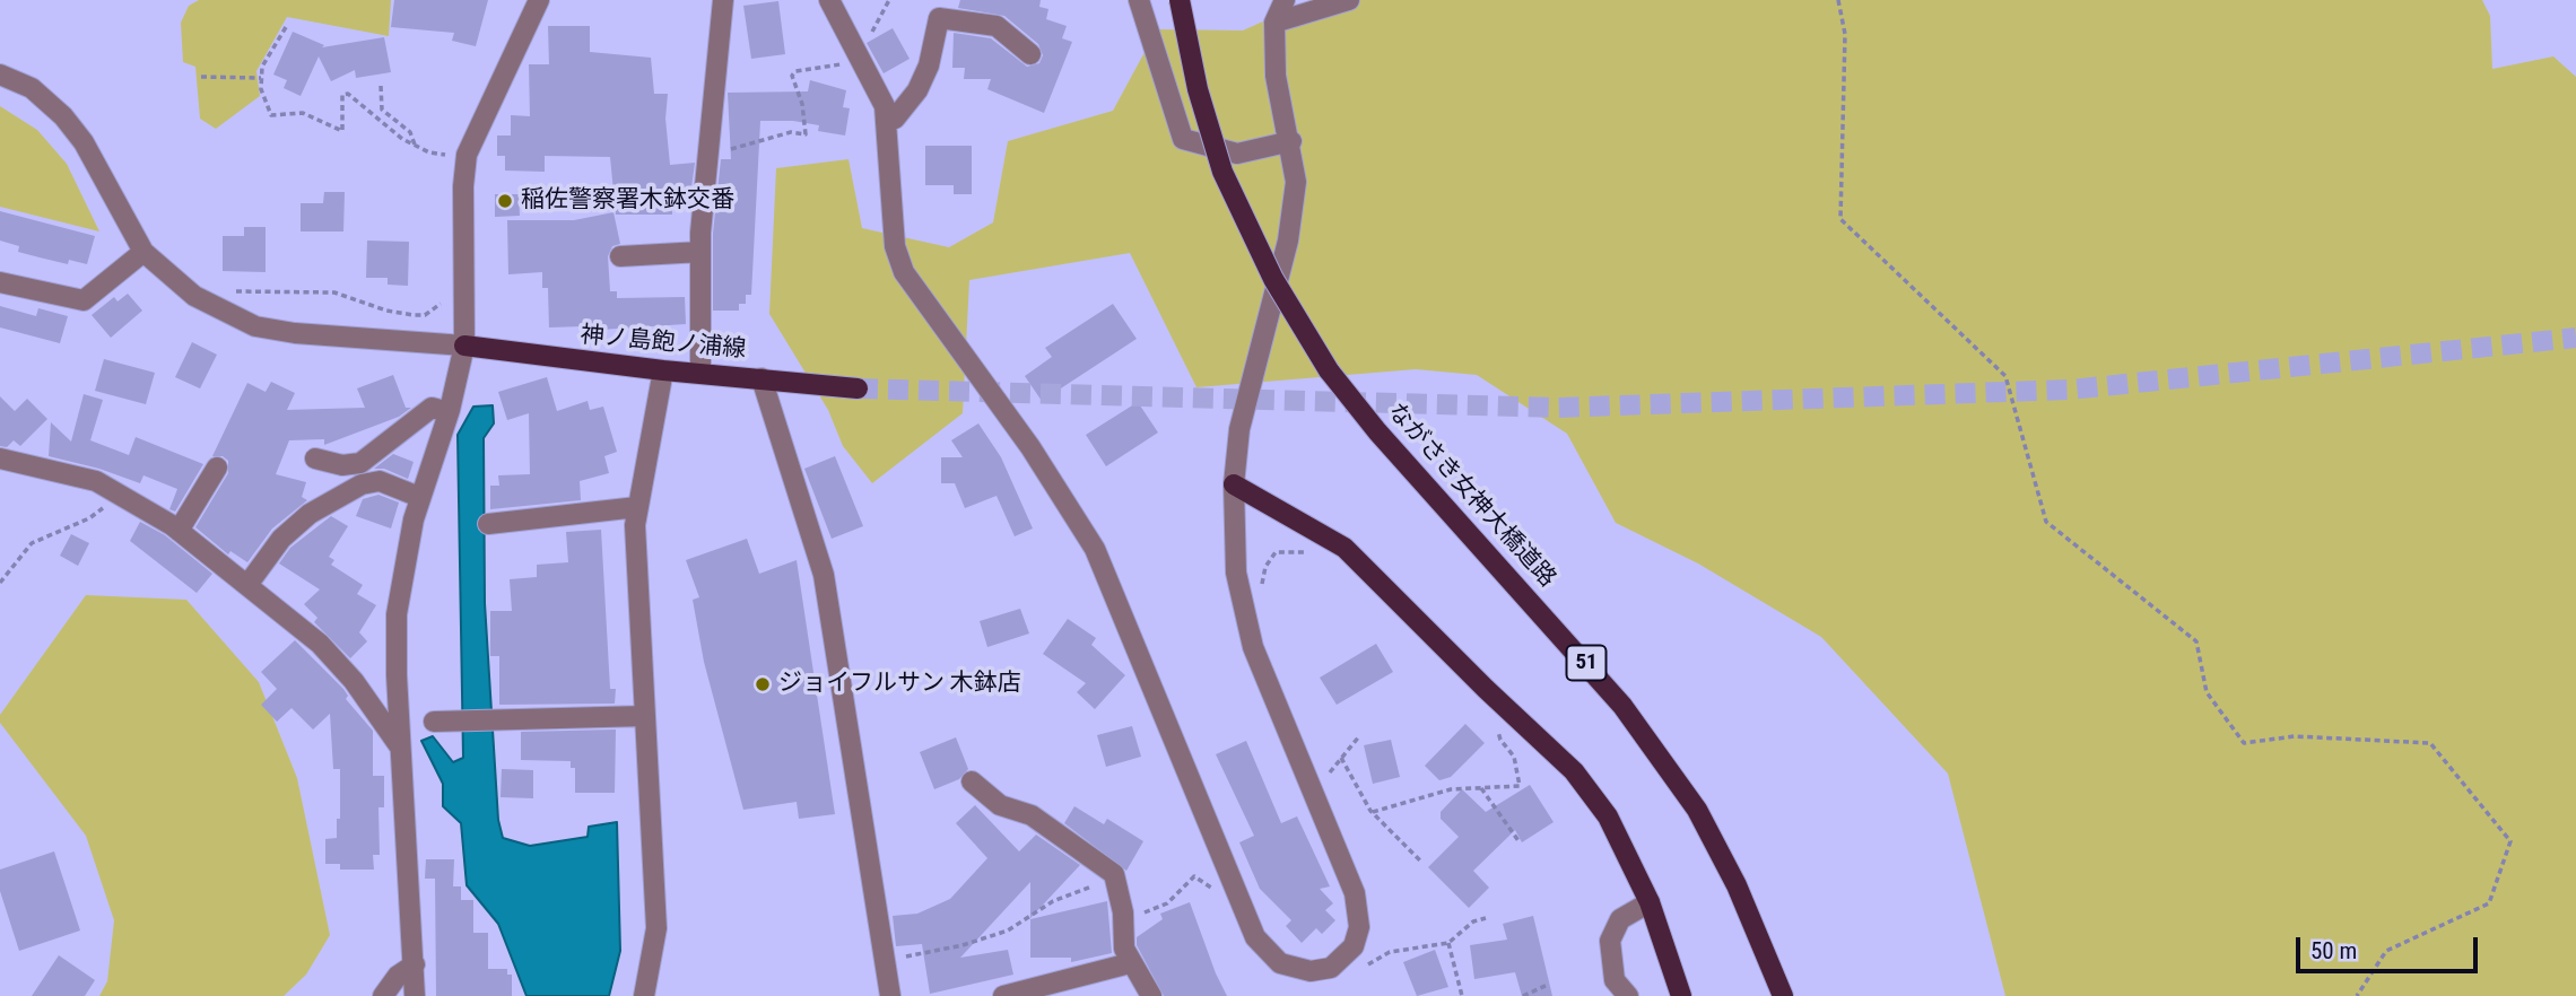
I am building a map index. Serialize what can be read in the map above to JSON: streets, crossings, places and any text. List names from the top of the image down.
{
  "streets": {
    "main road": ["神ノ島飽ノ浦線", "ながさき女神大橋道路", "51"]
  },
  "places": ["稲佐警察署木鉢交番", "ジョイフルサン 木鉢店"],
  "scale_bar": "50 m"
}
